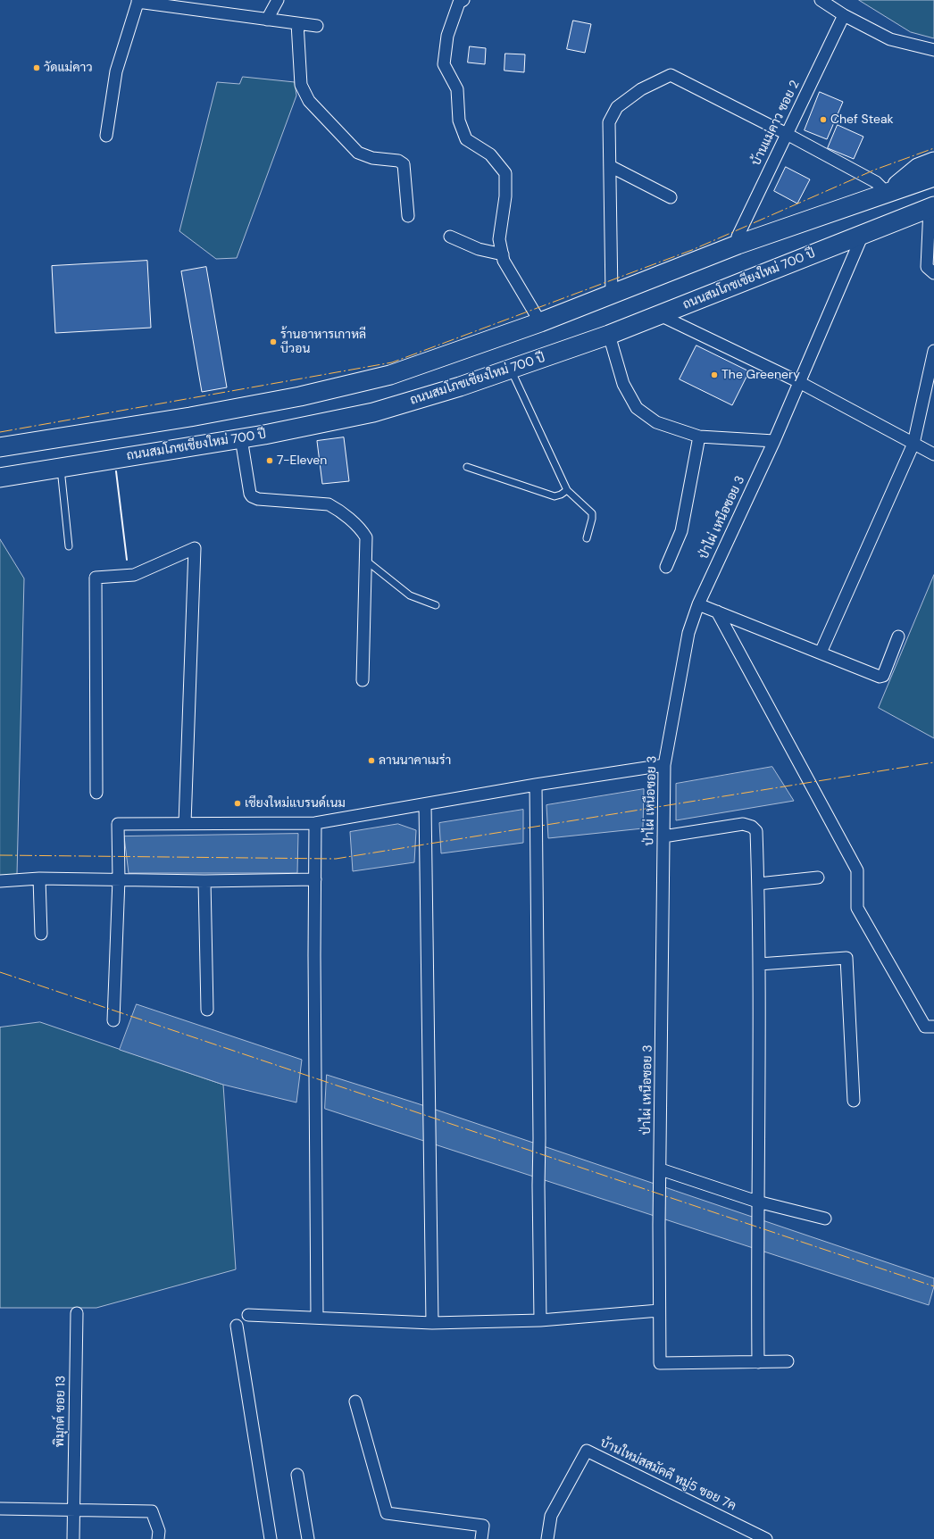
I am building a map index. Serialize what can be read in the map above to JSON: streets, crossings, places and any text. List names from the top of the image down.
{
  "streets": {
    "main road": ["ถนนสมโภชเชียงใหม่ 700 ปี"],
    "street": [
      "บ้านแม่คาว ซอย 2",
      "ป่าไผ่ เหนือซอย 3",
      "พิมุกต์ ซอย 13",
      "บ้านใหม่สสมัคคี หมู่5 ซอย 7ค"
    ]
  },
  "crossings": [
    ["ถนนสมโภชเชียงใหม่ 700 ปี", "ป่าไผ่ เหนือซอย 3"]
  ],
  "places": [
    "วัดแม่คาว",
    "Chef Steak",
    "ร้านอาหารเกาหลี บีวอน",
    "The Greenery",
    "7-Eleven",
    "ลานนาคาเมร่า",
    "เชียงใหม่แบรนด์เนม"
  ]
}
